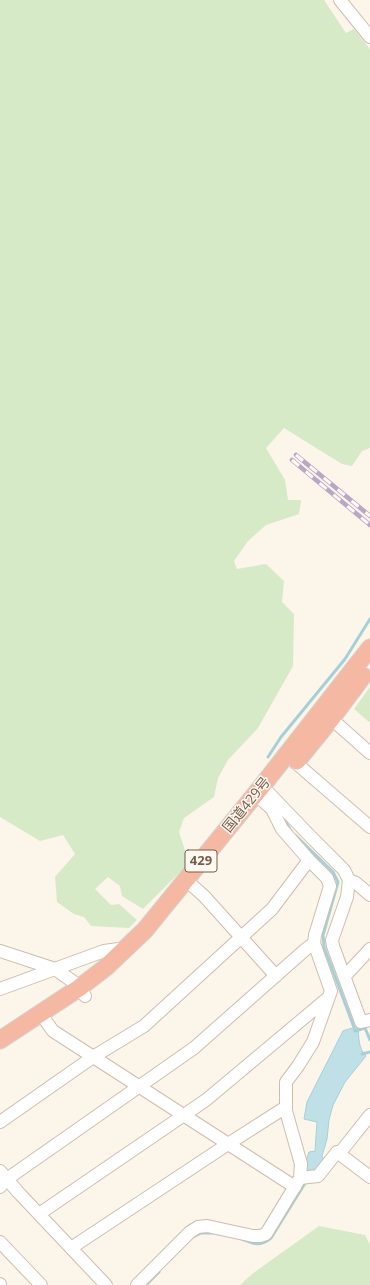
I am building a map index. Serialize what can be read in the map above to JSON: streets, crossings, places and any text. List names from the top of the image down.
{
  "streets": {
    "highway": ["国道429号", "429"]
  }
}
